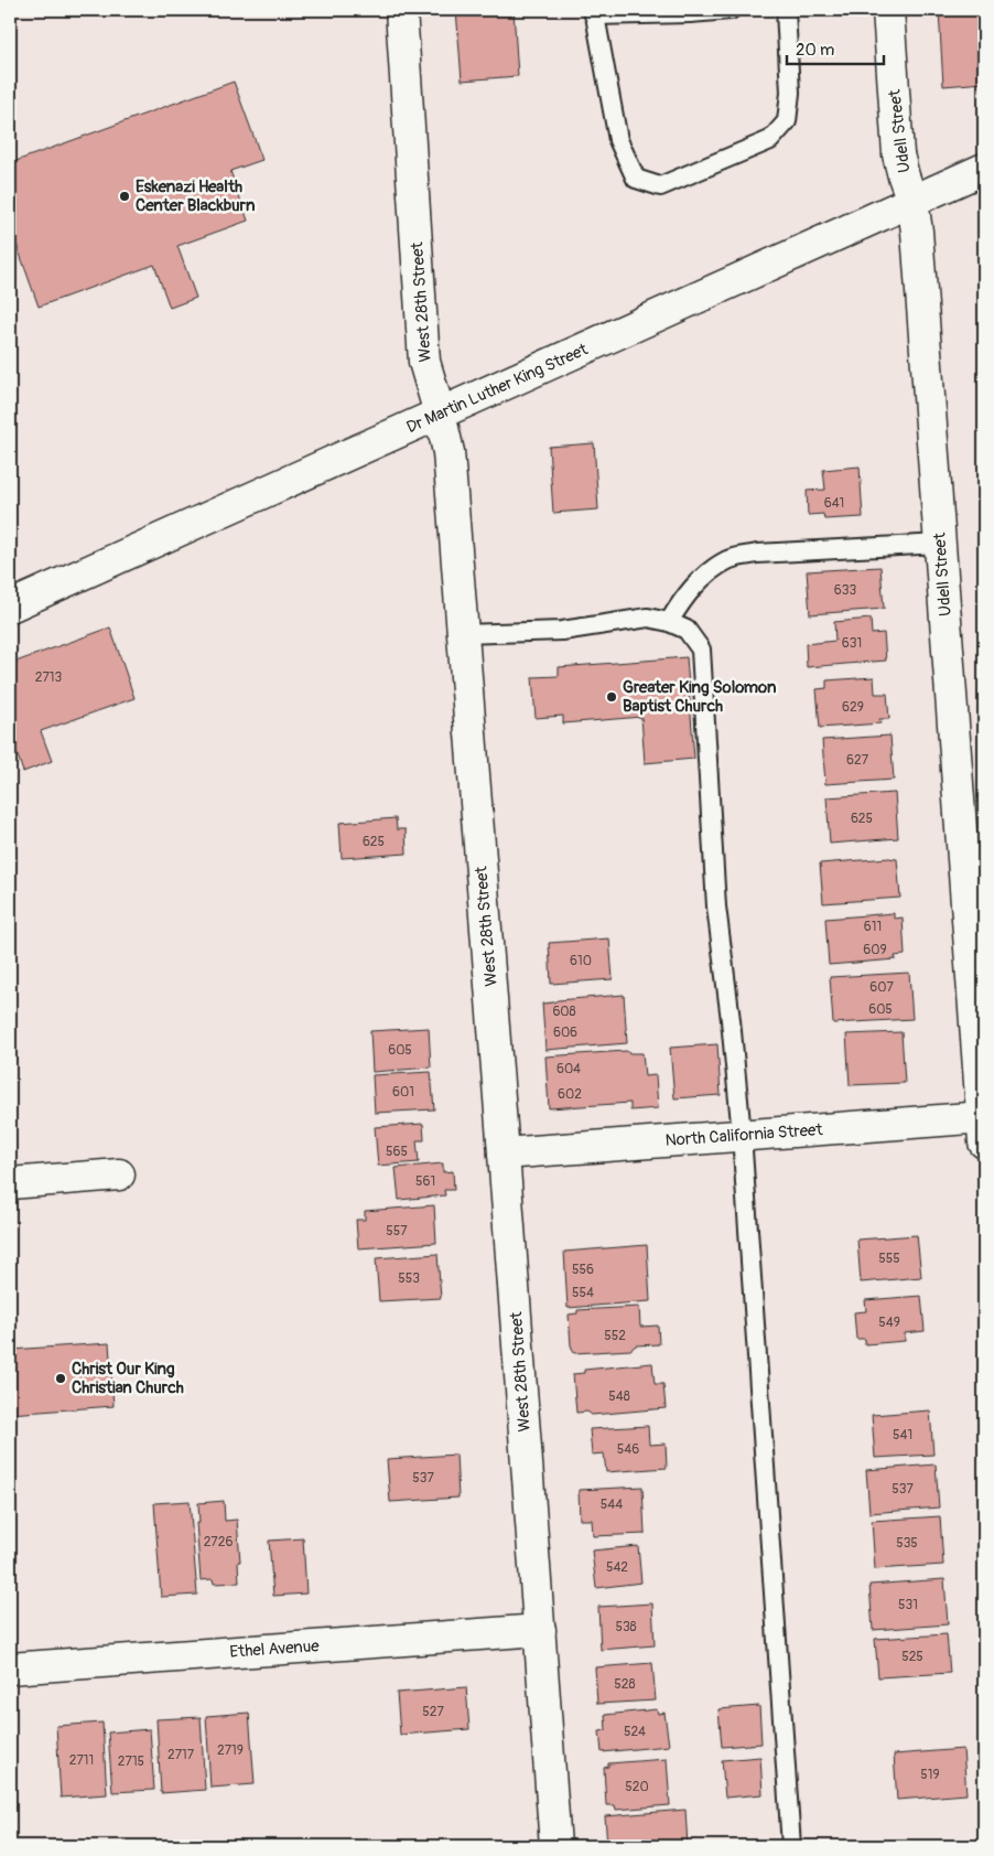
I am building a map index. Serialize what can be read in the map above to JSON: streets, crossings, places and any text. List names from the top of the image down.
{
  "streets": {
    "street": [
      "Udell Street",
      "West 28th Street",
      "Dr Martin Luther King Street",
      "North California Street",
      "Ethel Avenue"
    ]
  },
  "crossings": [
    ["Udell Street", "Dr Martin Luther King Street"],
    ["Udell Street", "North California Street"],
    ["West 28th Street", "Dr Martin Luther King Street"],
    ["West 28th Street", "North California Street"],
    ["West 28th Street", "Ethel Avenue"]
  ],
  "places": ["Eskenazi Health Center Blackburn", "Greater King Solomon Baptist Church", "Christ Our King Christian Church"],
  "house_numbers": [
    "641",
    "633",
    "631",
    "2713",
    "629",
    "627",
    "625",
    "625",
    "611",
    "609",
    "610",
    "607",
    "605",
    "608",
    "606",
    "605",
    "604",
    "601",
    "602",
    "565",
    "561",
    "557",
    "555",
    "556",
    "553",
    "554",
    "549",
    "552",
    "548",
    "541",
    "546",
    "537",
    "537",
    "544",
    "2726",
    "535",
    "542",
    "531",
    "538",
    "525",
    "528",
    "527",
    "524",
    "2719",
    "2717",
    "2711",
    "2715",
    "519",
    "520"
  ],
  "scale_bar": "20 m"
}
